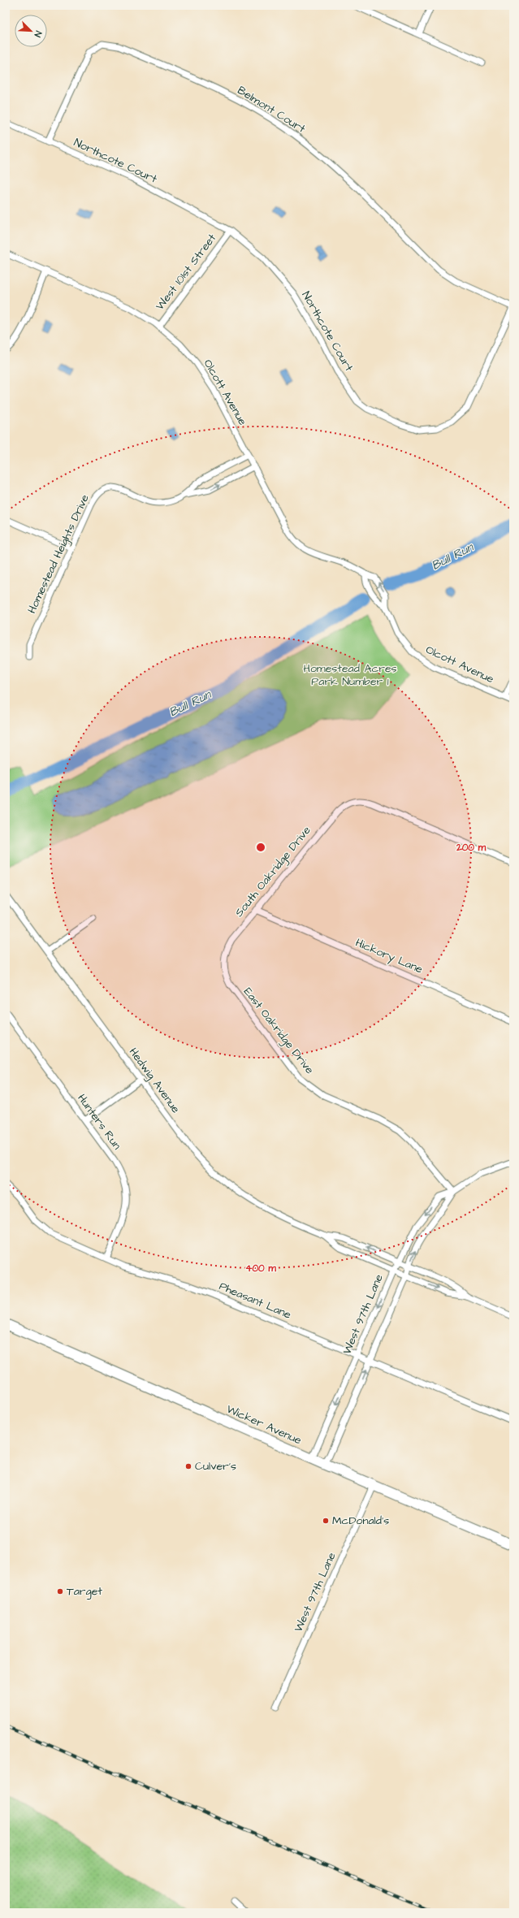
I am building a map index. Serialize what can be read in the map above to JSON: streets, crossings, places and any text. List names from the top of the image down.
{
  "streets": {
    "highway": ["Wicker Avenue"],
    "street": [
      "Belmont Court",
      "Northcote Court",
      "West 101st Street",
      "Olcott Avenue",
      "Homestead Heights Drive",
      "South Oakridge Drive",
      "Hickory Lane",
      "East Oakridge Drive",
      "Hedwig Avenue",
      "Hunters Run",
      "Pheasant Lane",
      "West 97th Lane"
    ]
  },
  "crossings": [
    ["Belmont Court", "Northcote Court"],
    ["Northcote Court", "West 101st Street"],
    ["West 101st Street", "Olcott Avenue"],
    ["Olcott Avenue", "Homestead Heights Drive"],
    ["South Oakridge Drive", "Hickory Lane"],
    ["South Oakridge Drive", "East Oakridge Drive"],
    ["East Oakridge Drive", "West 97th Lane"],
    ["Hedwig Avenue", "West 97th Lane"],
    ["Hunters Run", "Pheasant Lane"],
    ["Pheasant Lane", "West 97th Lane"],
    ["West 97th Lane", "Wicker Avenue"]
  ],
  "water": ["Bull Run"],
  "parks": ["Homestead Acres Park Number 1"],
  "places": ["Culver's", "McDonald's", "Target"],
  "north": "bottom right",
  "rings": ["200 m", "400 m"]
}
